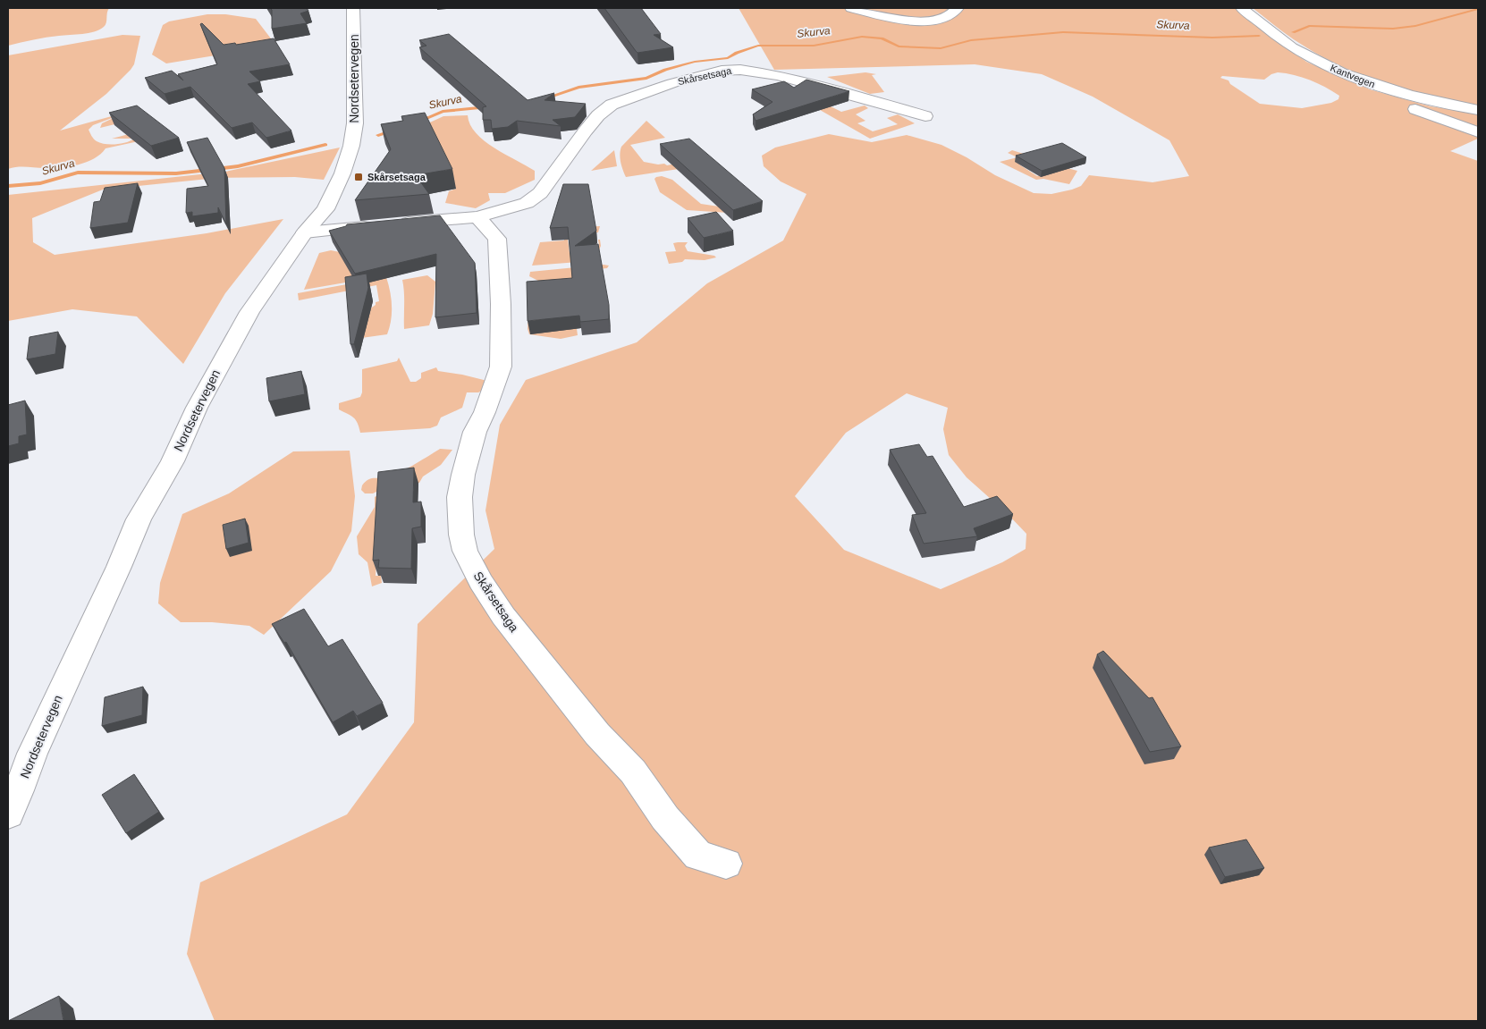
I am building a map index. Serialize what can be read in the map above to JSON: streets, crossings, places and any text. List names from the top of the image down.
{
  "streets": {
    "street": ["Skårsetsaga", "Kantvegen", "Nordsetervegen"]
  },
  "crossings": [
    ["Skårsetsaga", "Nordsetervegen"]
  ],
  "water": ["Skurva"],
  "places": {
    "transit": ["Skårsetsaga"]
  }
}
